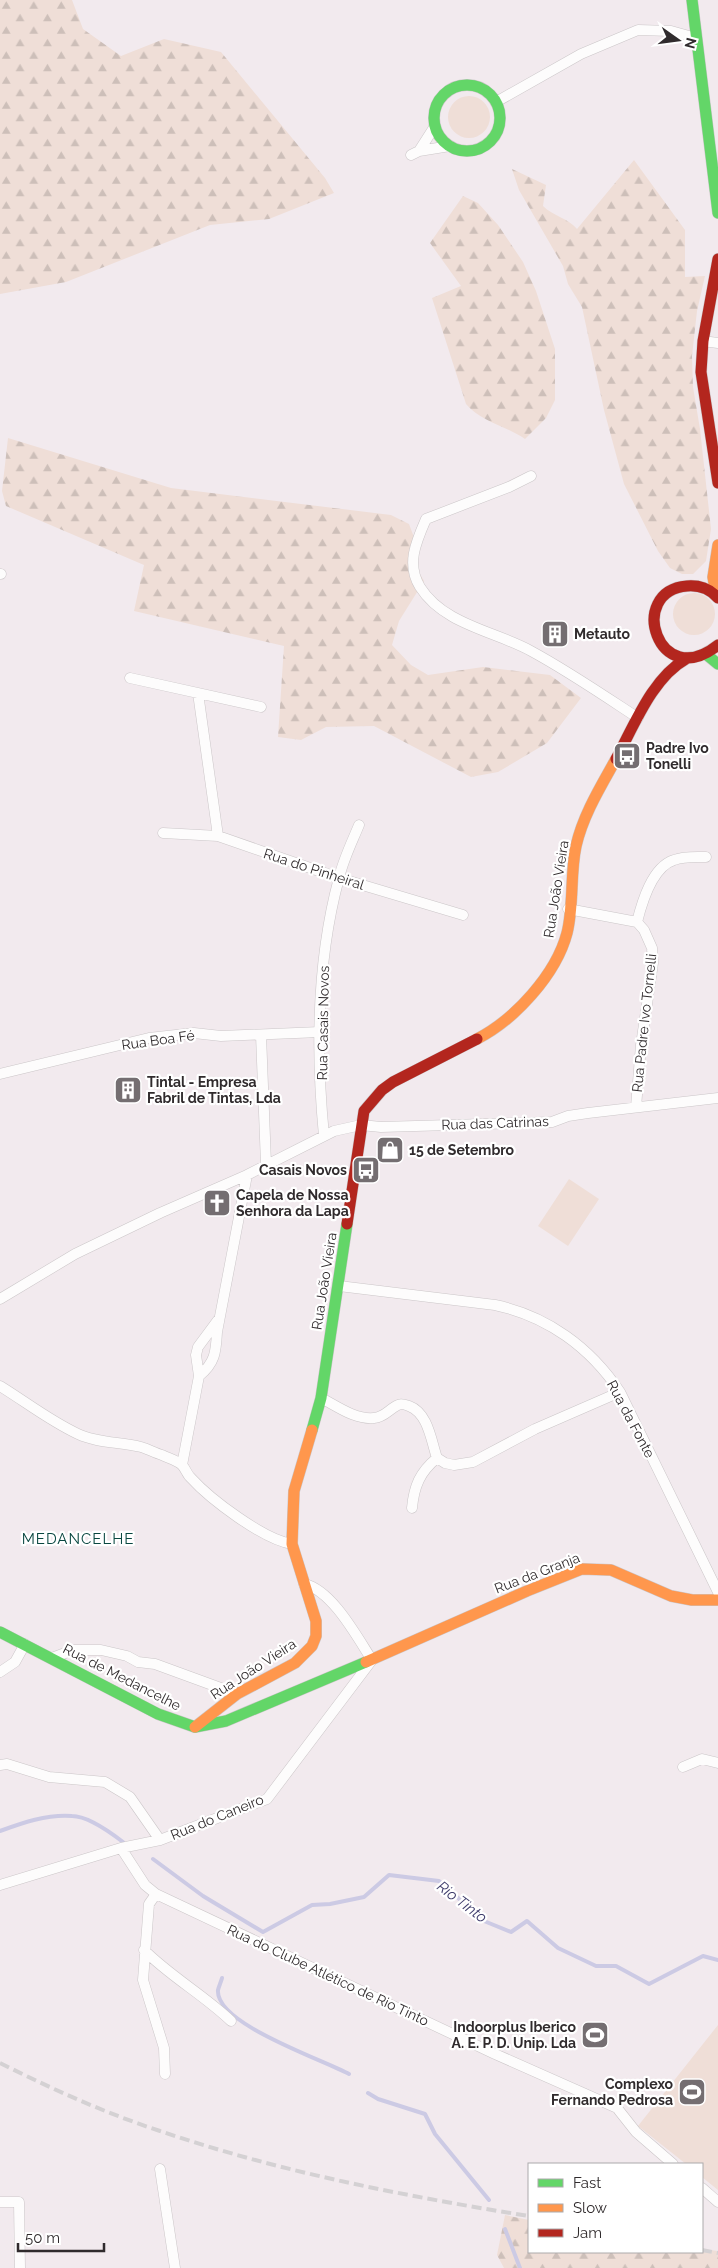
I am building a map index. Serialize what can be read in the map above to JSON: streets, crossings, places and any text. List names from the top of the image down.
{
  "streets": {
    "street": [
      "Rua do Pinheiral",
      "Rua João Vieira",
      "Rua Casais Novos",
      "Rua Padre Ivo Tornelli",
      "Rua Boa Fé",
      "Rua das Catrinas",
      "Rua da Fonte",
      "Rua da Granja",
      "Rua de Medancelhe",
      "Rua do Caneiro",
      "Rua do Clube Atlético de Rio Tinto"
    ]
  },
  "crossings": [
    ["Rua do Pinheiral", "Rua Casais Novos"],
    ["Rua João Vieira", "Rua das Catrinas"],
    ["Rua João Vieira", "Rua da Fonte"],
    ["Rua João Vieira", "Rua de Medancelhe"],
    ["Rua Casais Novos", "Rua Boa Fé"],
    ["Rua Casais Novos", "Rua das Catrinas"],
    ["Rua Padre Ivo Tornelli", "Rua das Catrinas"],
    ["Rua da Granja", "Rua do Caneiro"],
    ["Rua do Caneiro", "Rua do Clube Atlético de Rio Tinto"]
  ],
  "districts": ["MEDANCELHE"],
  "water": ["Rio Tinto"],
  "places": {
    "building": ["Metauto", "Tintal - Empresa Fabril de Tintas, Lda"],
    "bus stop": ["Padre Ivo Tonelli", "Casais Novos"],
    "shop": ["15 de Setembro"],
    "church": ["Capela de Nossa Senhora da Lapa"],
    "sports": ["Indoorplus Iberico A. E. P. D. Unip. Lda", "Complexo Fernando Pedrosa"]
  },
  "legend": ["Fast", "Slow", "Jam"],
  "scale_bar": "50 m",
  "north": "right"
}
